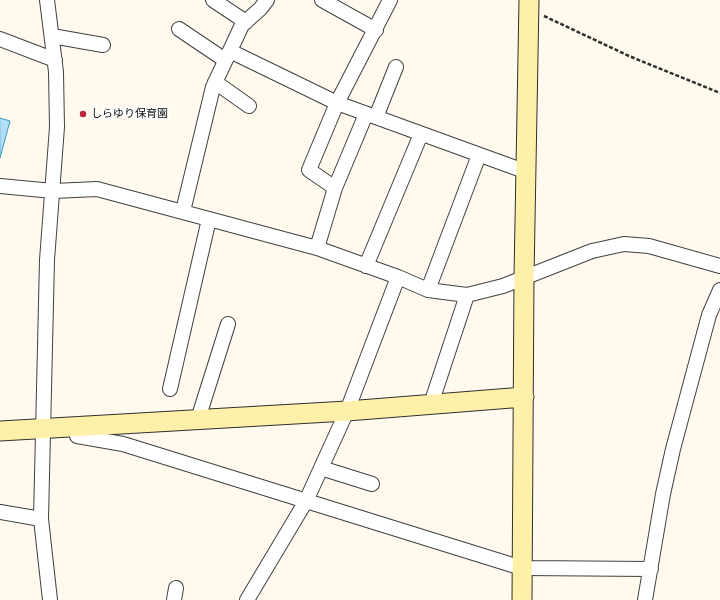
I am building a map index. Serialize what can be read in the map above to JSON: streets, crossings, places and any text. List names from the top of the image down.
{
  "places": ["しらゆり保育園"]
}
